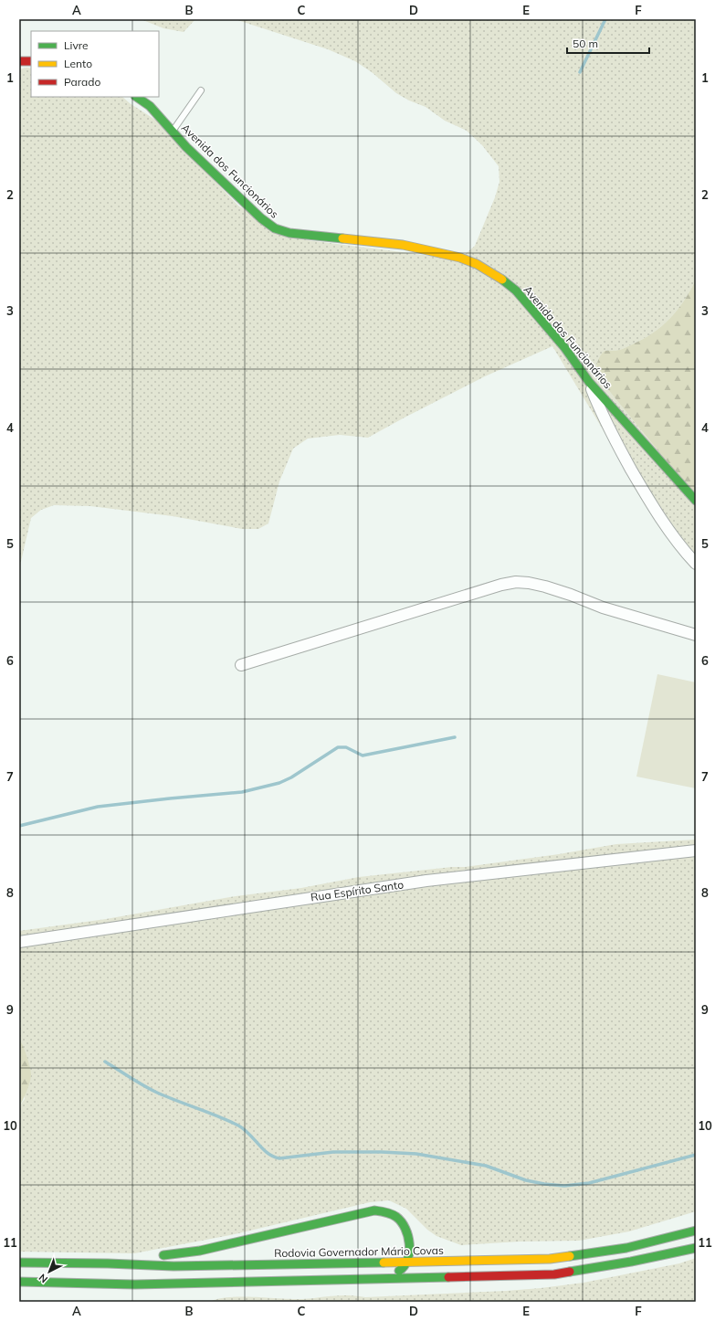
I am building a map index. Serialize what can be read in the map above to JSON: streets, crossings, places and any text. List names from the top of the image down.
{
  "streets": {
    "main road": ["Avenida dos Funcionários", "Rodovia Governador Mário Covas"],
    "street": ["Rua Espírito Santo"]
  },
  "legend": ["Livre", "Lento", "Parado"],
  "scale_bar": "50 m",
  "north": "bottom left",
  "grid": {
    "columns": [
      "A",
      "B",
      "C",
      "D",
      "E",
      "F"
    ],
    "rows": [
      "1",
      "2",
      "3",
      "4",
      "5",
      "6",
      "7",
      "8",
      "9",
      "10",
      "11"
    ]
  }
}
